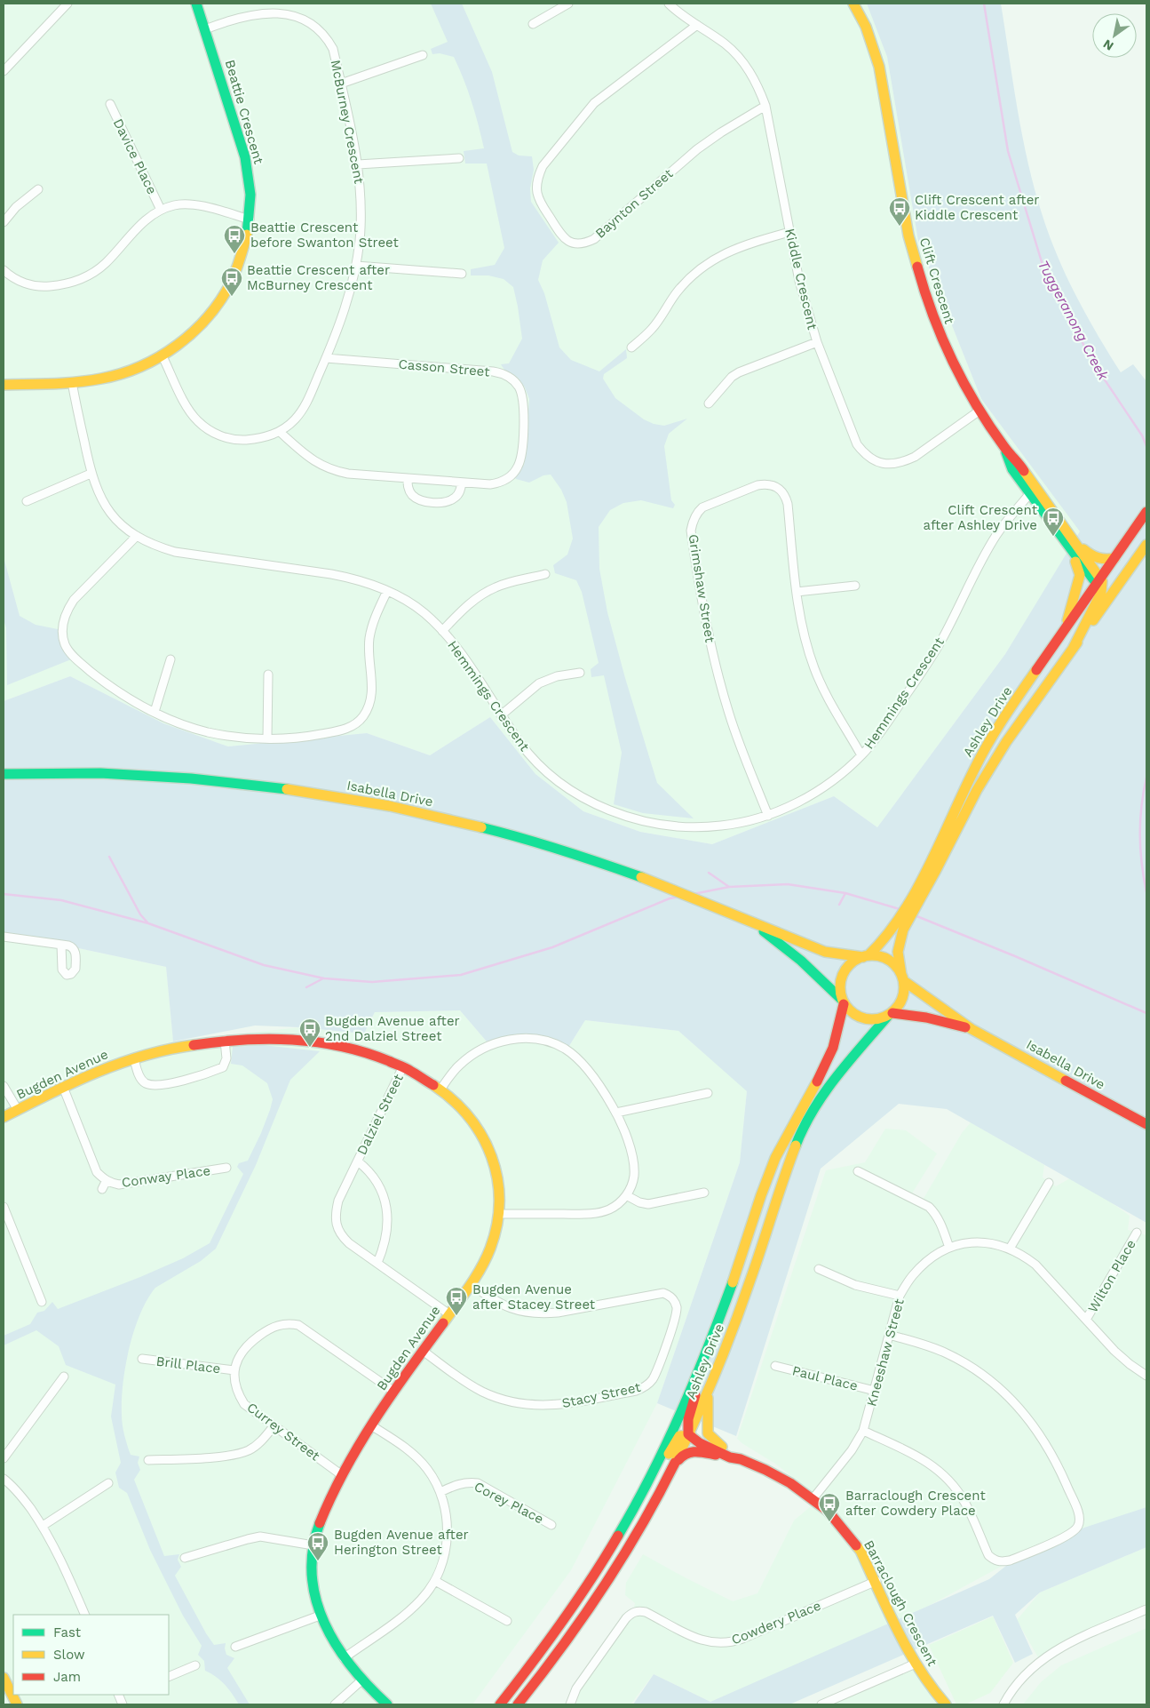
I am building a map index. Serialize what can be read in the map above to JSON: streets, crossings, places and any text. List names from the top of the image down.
{
  "streets": {
    "main road": [
      "Beattie Crescent",
      "Clift Crescent",
      "Ashley Drive",
      "Isabella Drive",
      "Bugden Avenue",
      "Barraclough Crescent"
    ],
    "street": [
      "McBurney Crescent",
      "Davice Place",
      "Baynton Street",
      "Kiddle Crescent",
      "Casson Street",
      "Grimshaw Street",
      "Hemmings Crescent",
      "Dalziel Street",
      "Conway Place",
      "Wilton Place",
      "Kneeshaw Street",
      "Brill Place",
      "Paul Place",
      "Stacy Street",
      "Currey Street",
      "Corey Place",
      "Cowdery Place"
    ]
  },
  "crossings": [
    ["Beattie Crescent", "McBurney Crescent"],
    ["Beattie Crescent", "Hemmings Crescent"],
    ["McBurney Crescent", "Casson Street"],
    ["Baynton Street", "Kiddle Crescent"],
    ["Kiddle Crescent", "Clift Crescent"],
    ["Clift Crescent", "Hemmings Crescent"],
    ["Clift Crescent", "Ashley Drive"],
    ["Grimshaw Street", "Hemmings Crescent"],
    ["Ashley Drive", "Isabella Drive"],
    ["Ashley Drive", "Barraclough Crescent"],
    ["Bugden Avenue", "Dalziel Street"],
    ["Bugden Avenue", "Conway Place"],
    ["Bugden Avenue", "Stacy Street"],
    ["Bugden Avenue", "Currey Street"],
    ["Wilton Place", "Kneeshaw Street"],
    ["Kneeshaw Street", "Paul Place"],
    ["Kneeshaw Street", "Barraclough Crescent"],
    ["Brill Place", "Currey Street"],
    ["Barraclough Crescent", "Cowdery Place"]
  ],
  "water": ["Tuggeranong Creek"],
  "places": {
    "bus stop": [
      "Clift Crescent after Kiddle Crescent",
      "Beattie Crescent before Swanton Street",
      "Beattie Crescent after McBurney Crescent",
      "Clift Crescent after Ashley Drive",
      "Bugden Avenue after 2nd Dalziel Street",
      "Bugden Avenue after Stacey Street",
      "Barraclough Crescent after Cowdery Place",
      "Bugden Avenue after Herington Street"
    ]
  },
  "legend": ["Fast", "Slow", "Jam"],
  "north": "bottom left"
}
